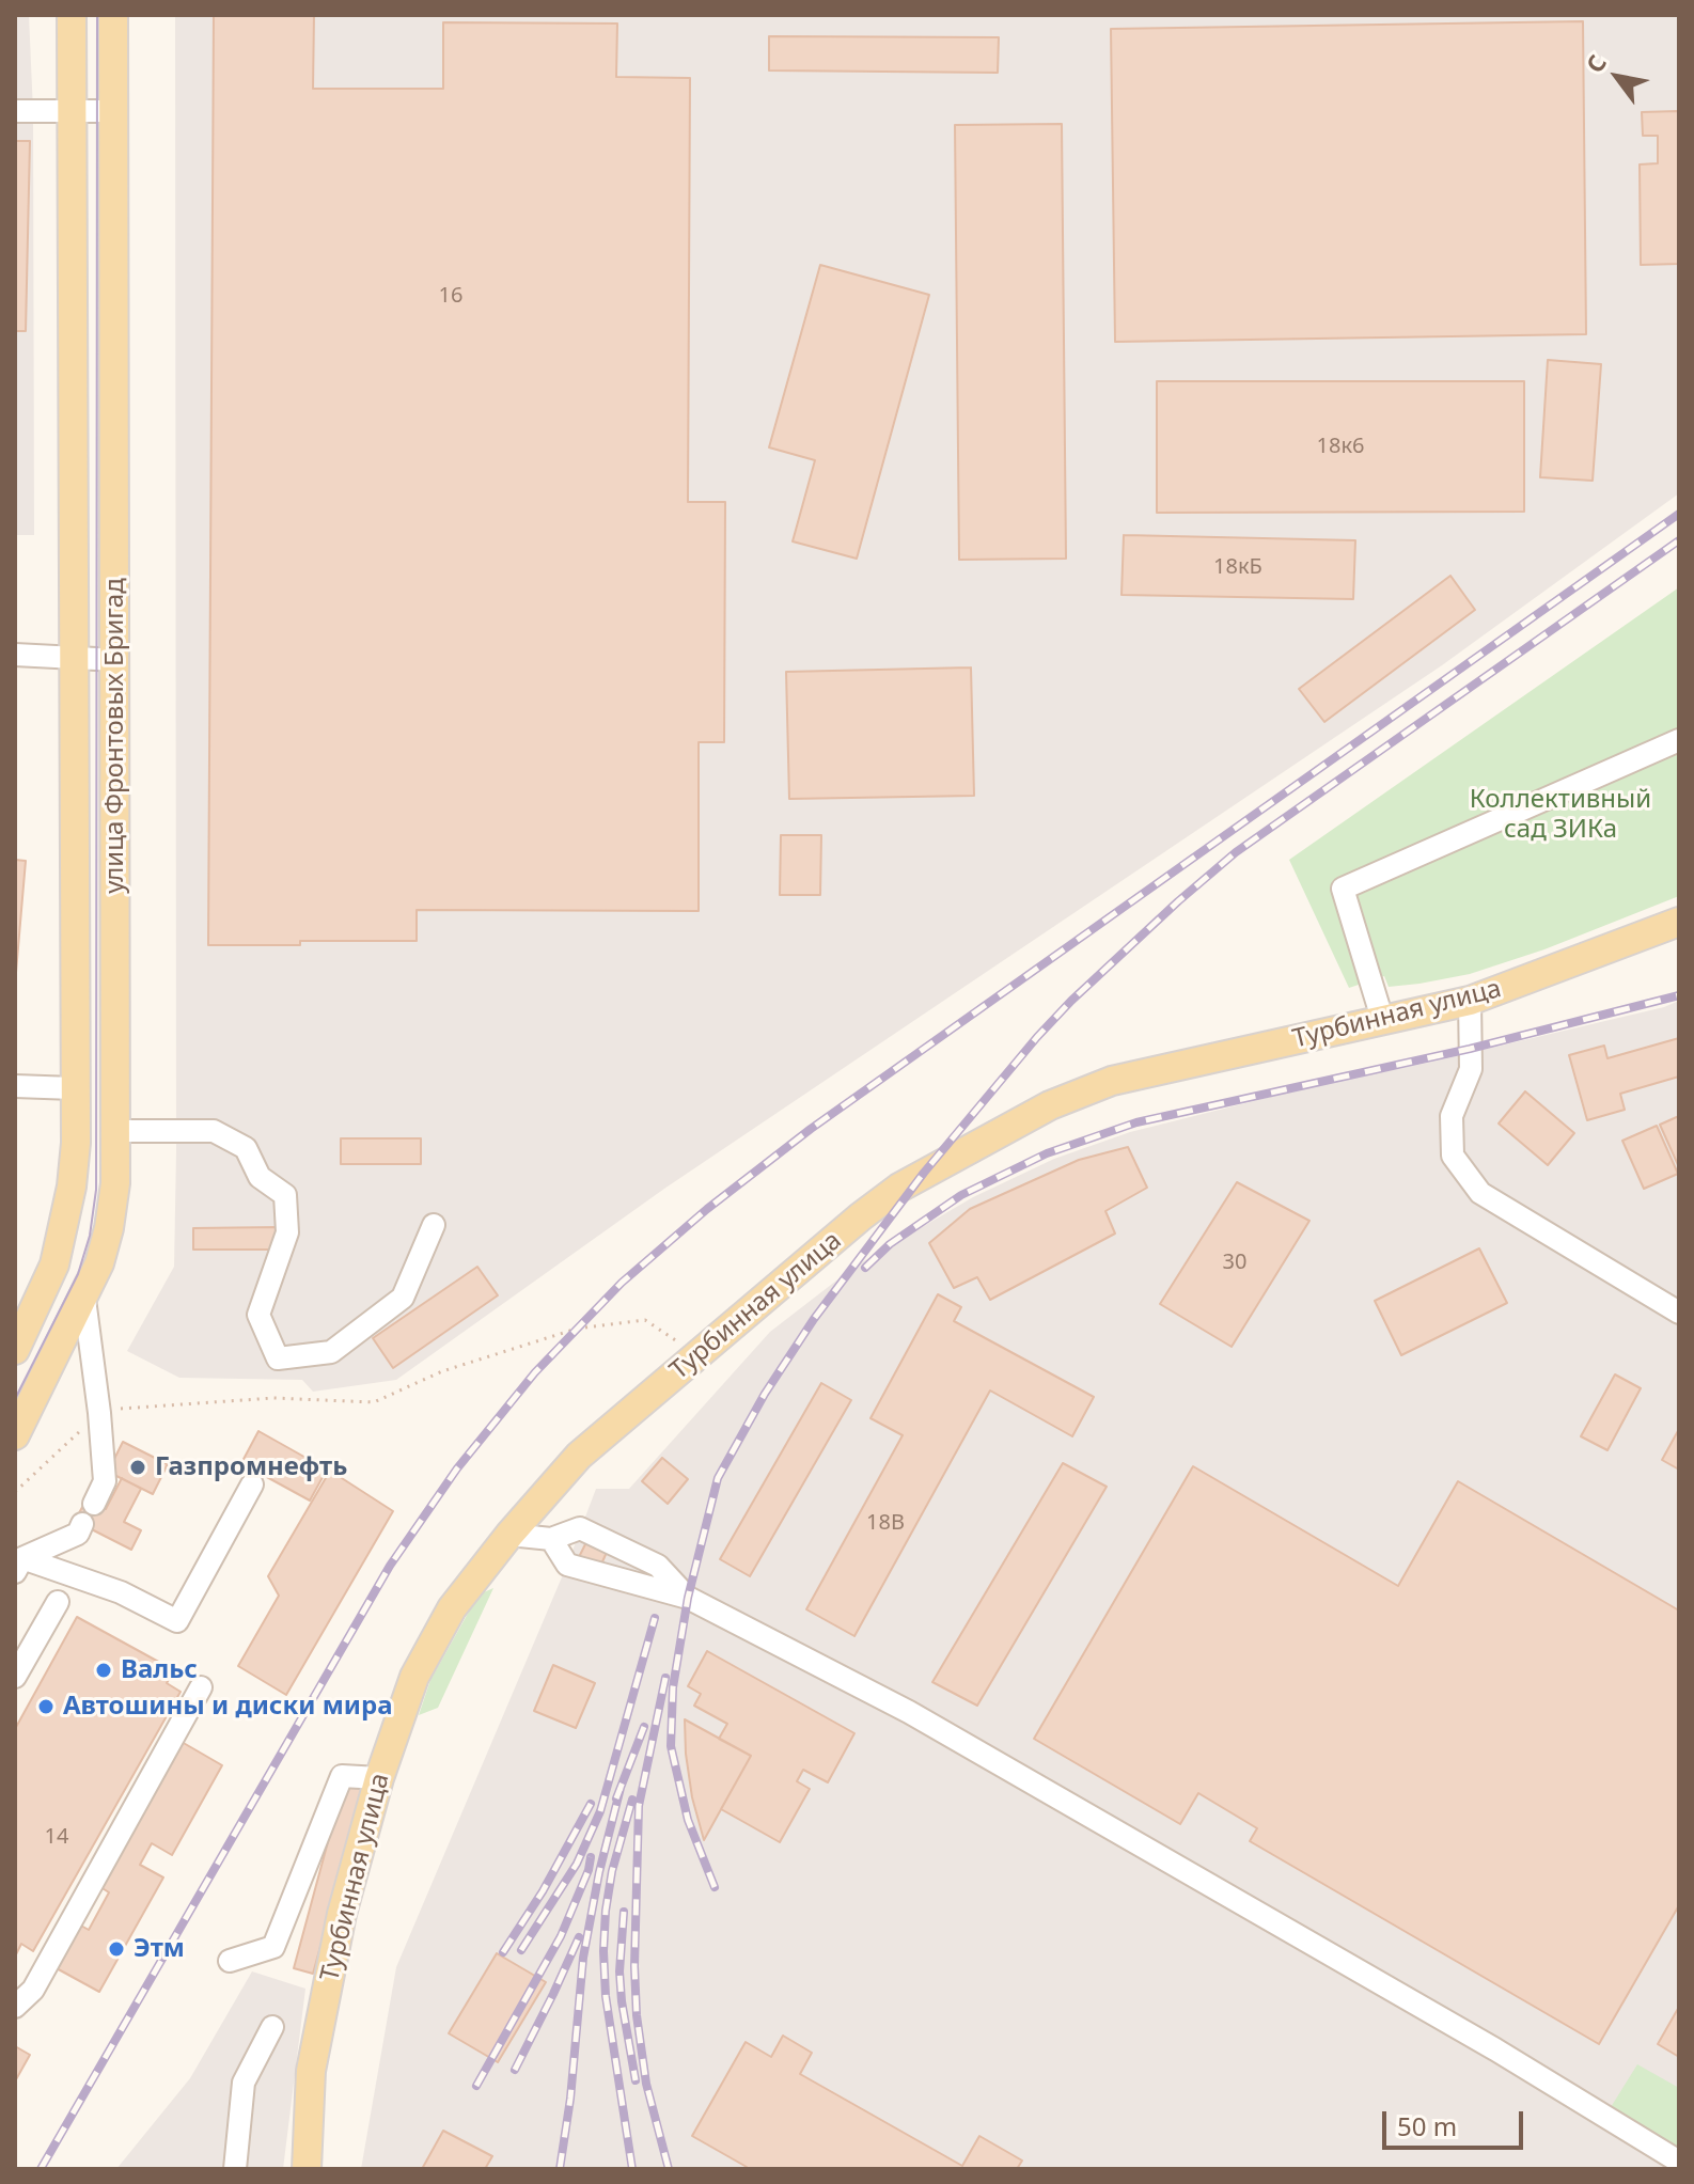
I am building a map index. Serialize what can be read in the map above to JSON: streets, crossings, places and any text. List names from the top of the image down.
{
  "streets": {
    "main road": ["улица Фронтовых Бригад", "Турбинная улица"]
  },
  "parks": ["Коллективный сад ЗИКа"],
  "places": [
    "Газпромнефть",
    "Вальс",
    "Автошины и диски мира",
    "Этм"
  ],
  "house_numbers": [
    "16",
    "18к6",
    "18кБ",
    "30",
    "18В",
    "14"
  ],
  "scale_bar": "50 m",
  "north": "top left"
}
